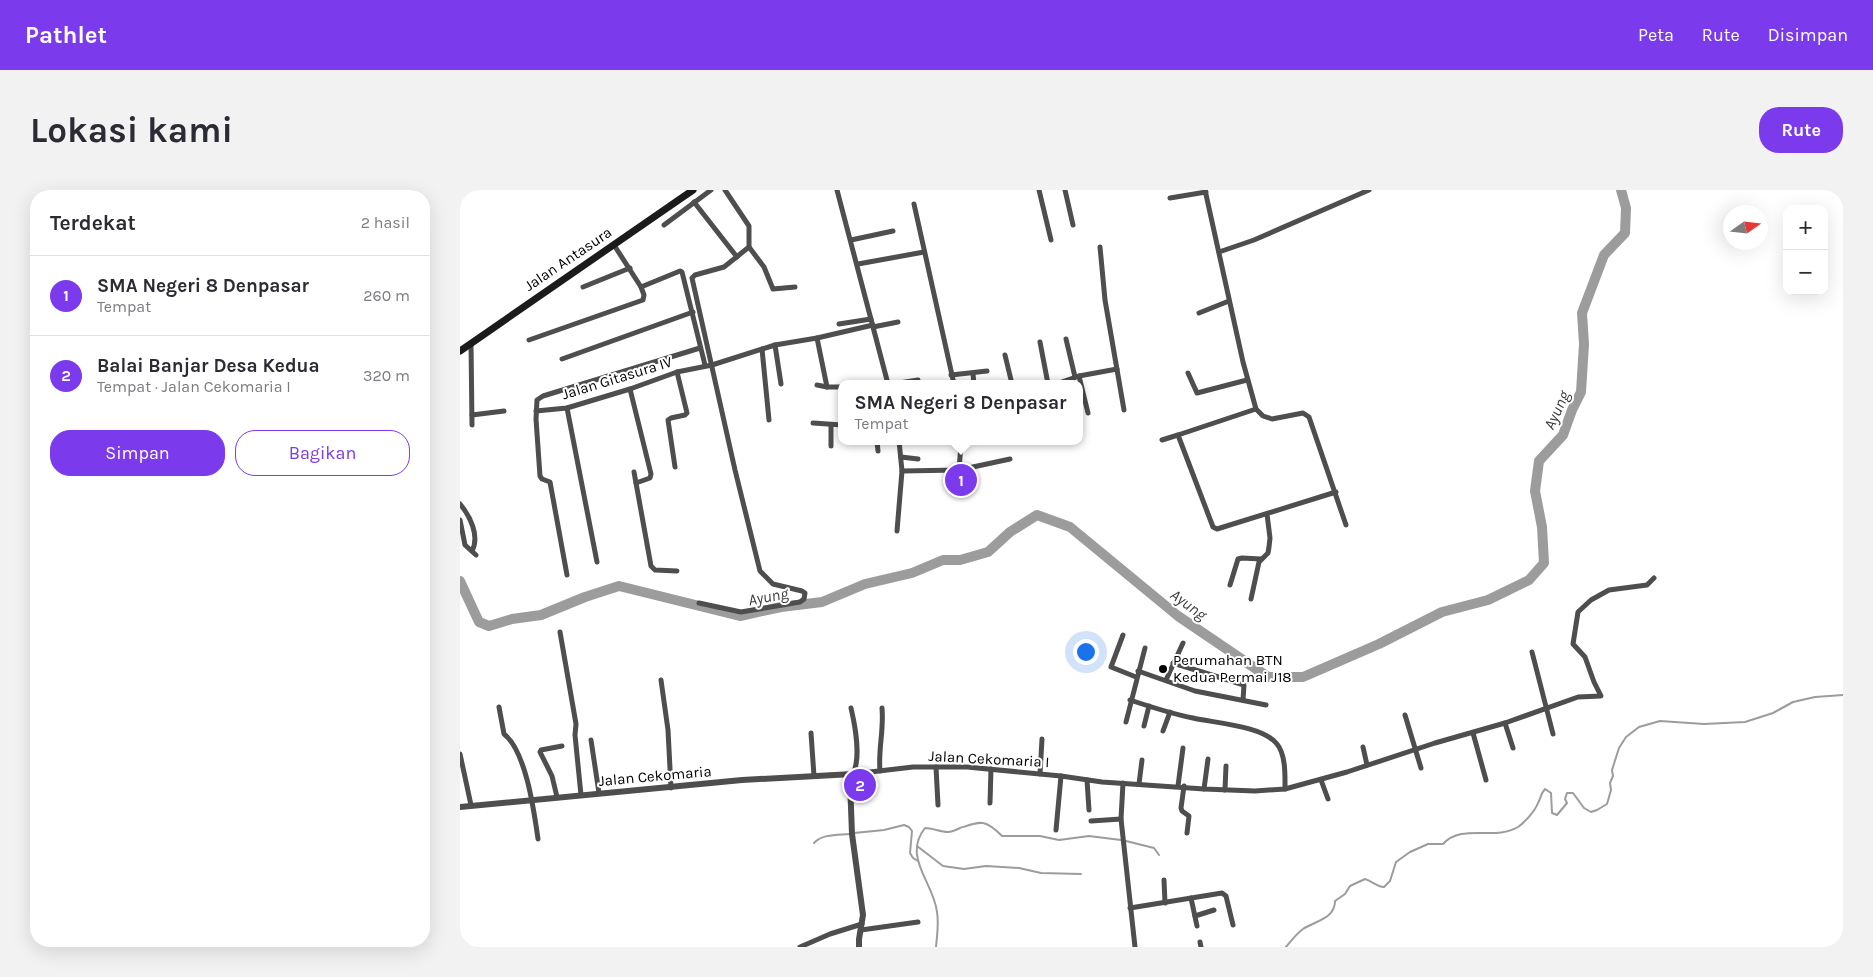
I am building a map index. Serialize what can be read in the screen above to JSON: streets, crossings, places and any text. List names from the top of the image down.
{
  "streets": {
    "main road": ["Jalan Antasura"],
    "street": ["Jalan Gitasura IV", "Jalan Cekomaria I", "Jalan Cekomaria"]
  },
  "crossings": [
    ["Jalan Cekomaria I", "Jalan Cekomaria"]
  ],
  "water": ["Ayung"],
  "places": ["Perumahan BTN Kedua Permai J18"],
  "north": "right",
  "page": {
    "header": "Pathlet",
    "nav": ["Peta", "Rute", "Disimpan"],
    "buttons": [
      "Rute",
      ["Simpan", "Bagikan"]
    ],
    "title": "Lokasi kami",
    "heading": ["Terdekat", "2 hasil"],
    "map_buttons": ["+", "−"],
    "list": [
      {
        "mark": "1",
        "name": "SMA Negeri 8 Denpasar",
        "note": "Tempat",
        "value": "260 m"
      },
      {
        "mark": "2",
        "name": "Balai Banjar Desa Kedua",
        "note": "Tempat · Jalan Cekomaria I",
        "value": "320 m"
      }
    ],
    "popup": ["SMA Negeri 8 Denpasar", "Tempat"],
    "pins": ["1", "2"]
  }
}
